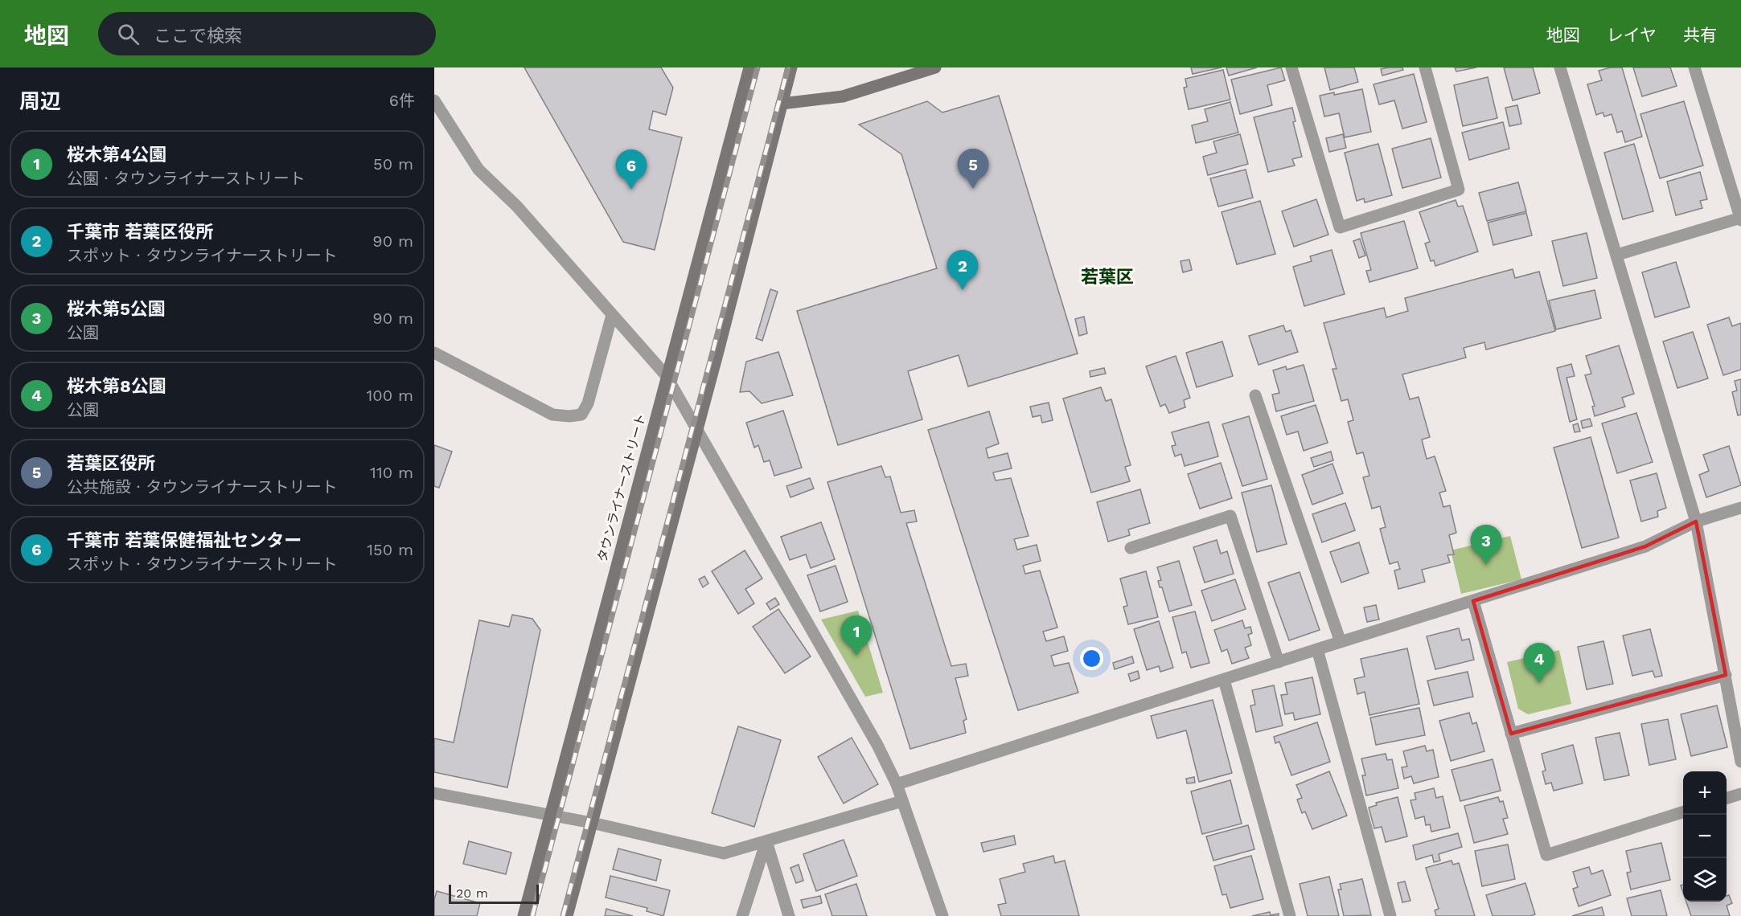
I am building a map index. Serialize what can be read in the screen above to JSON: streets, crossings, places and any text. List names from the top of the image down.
{
  "streets": {
    "street": ["タウンライナーストリート"]
  },
  "districts": ["若葉区"],
  "scale_bar": "20 m",
  "page": {
    "header": "地図",
    "search": "ここで検索",
    "nav": ["地図", "レイヤ", "共有"],
    "heading": ["周辺", "6件"],
    "list": [
      {
        "mark": "1",
        "name": "桜木第4公園",
        "note": "公園 · タウンライナーストリート",
        "value": "50 m"
      },
      {
        "mark": "2",
        "name": "千葉市 若葉区役所",
        "note": "スポット · タウンライナーストリート",
        "value": "90 m"
      },
      {
        "mark": "3",
        "name": "桜木第5公園",
        "note": "公園",
        "value": "90 m"
      },
      {
        "mark": "4",
        "name": "桜木第8公園",
        "note": "公園",
        "value": "100 m"
      },
      {
        "mark": "5",
        "name": "若葉区役所",
        "note": "公共施設 · タウンライナーストリート",
        "value": "110 m"
      },
      {
        "mark": "6",
        "name": "千葉市 若葉保健福祉センター",
        "note": "スポット · タウンライナーストリート",
        "value": "150 m"
      }
    ],
    "pins": [
      "5",
      "6",
      "2",
      "3",
      "1",
      "4"
    ],
    "map_buttons": ["+", "−"],
    "scale": "20 m"
  }
}
